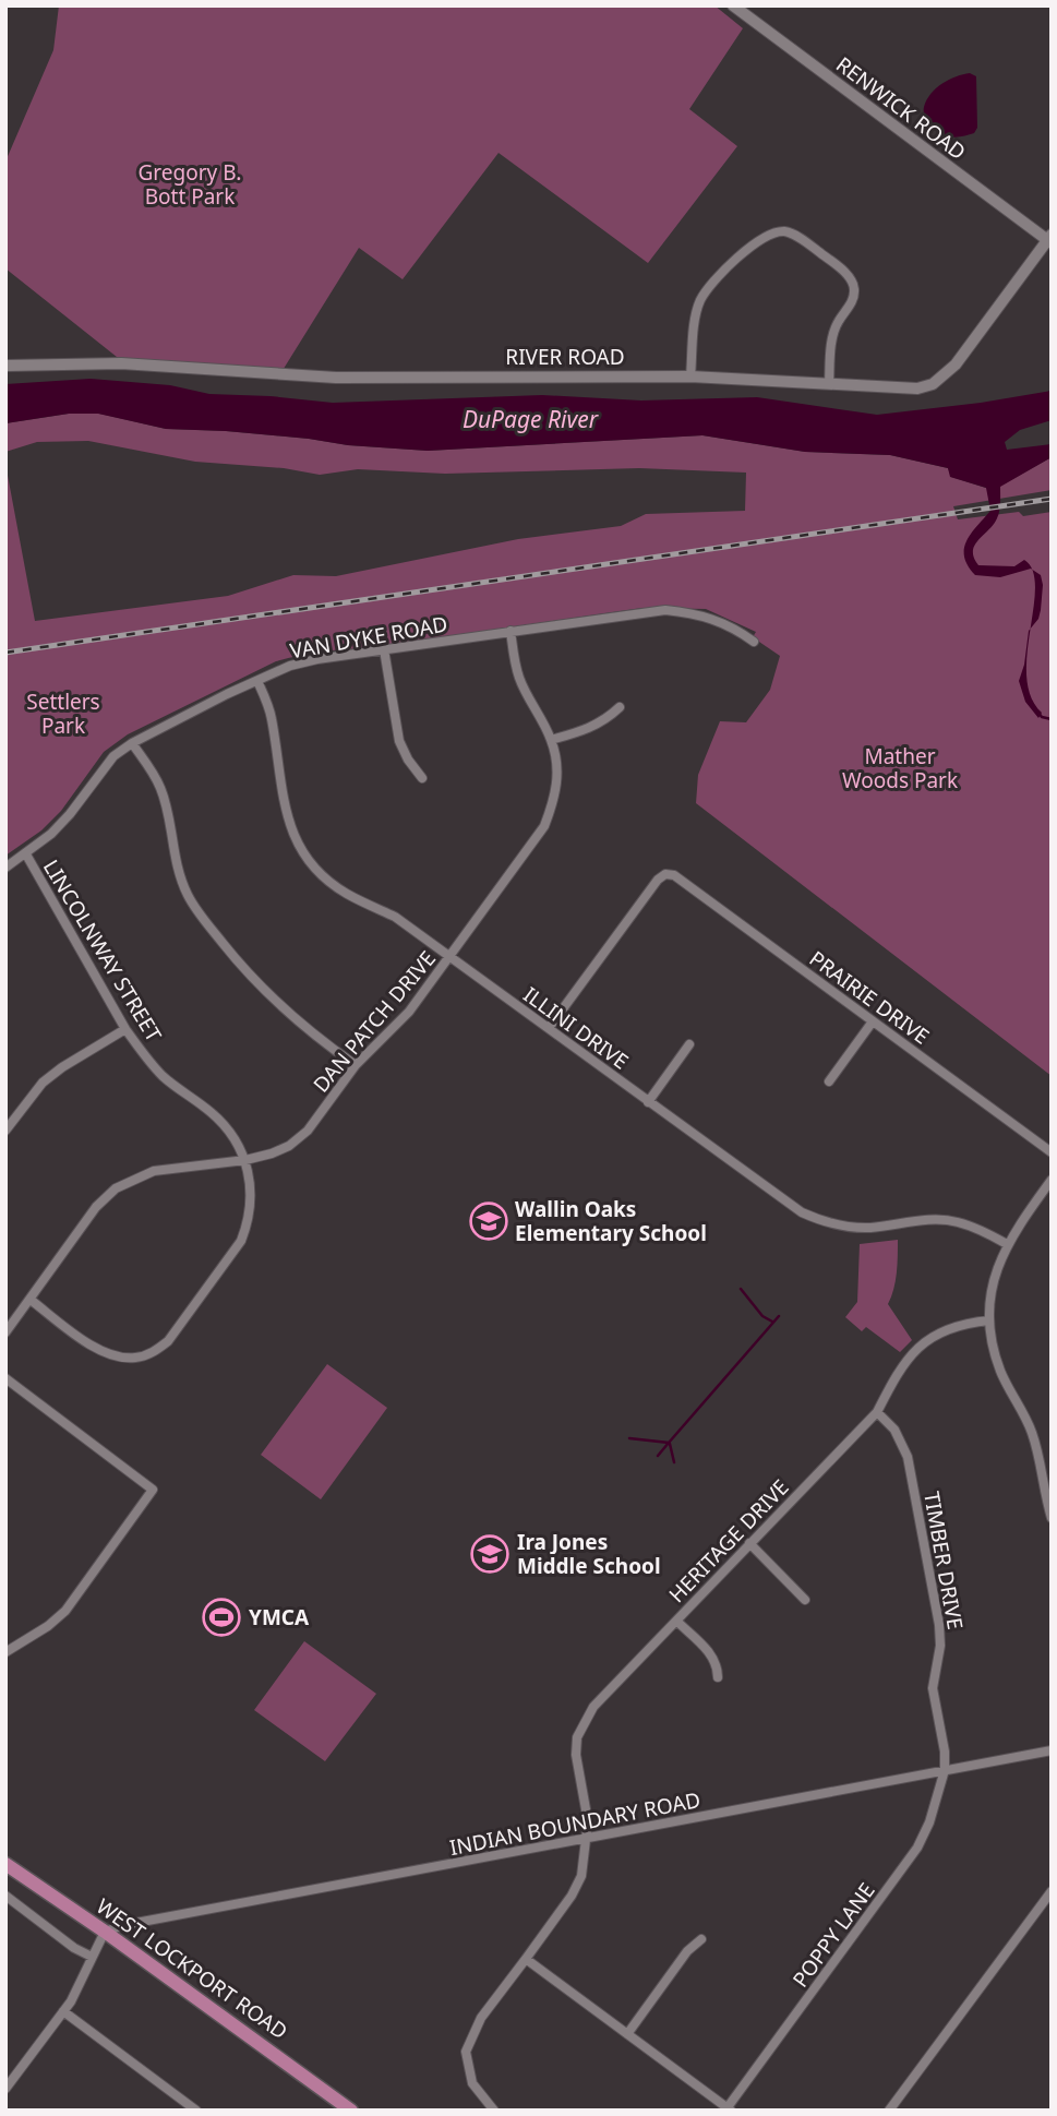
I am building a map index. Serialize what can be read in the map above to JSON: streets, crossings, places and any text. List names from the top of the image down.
{
  "streets": {
    "main road": ["WEST LOCKPORT ROAD"],
    "street": [
      "RENWICK ROAD",
      "RIVER ROAD",
      "VAN DYKE ROAD",
      "LINCOLNWAY STREET",
      "PRAIRIE DRIVE",
      "DAN PATCH DRIVE",
      "ILLINI DRIVE",
      "HERITAGE DRIVE",
      "TIMBER DRIVE",
      "INDIAN BOUNDARY ROAD",
      "POPPY LANE"
    ]
  },
  "crossings": [
    ["RENWICK ROAD", "RIVER ROAD"],
    ["VAN DYKE ROAD", "LINCOLNWAY STREET"],
    ["VAN DYKE ROAD", "DAN PATCH DRIVE"],
    ["VAN DYKE ROAD", "ILLINI DRIVE"],
    ["LINCOLNWAY STREET", "DAN PATCH DRIVE"],
    ["PRAIRIE DRIVE", "ILLINI DRIVE"],
    ["DAN PATCH DRIVE", "ILLINI DRIVE"],
    ["HERITAGE DRIVE", "TIMBER DRIVE"],
    ["HERITAGE DRIVE", "INDIAN BOUNDARY ROAD"],
    ["TIMBER DRIVE", "INDIAN BOUNDARY ROAD"],
    ["TIMBER DRIVE", "POPPY LANE"],
    ["INDIAN BOUNDARY ROAD", "POPPY LANE"],
    ["INDIAN BOUNDARY ROAD", "WEST LOCKPORT ROAD"]
  ],
  "water": ["DuPage River"],
  "parks": ["Gregory B. Bott Park", "Settlers Park", "Mather Woods Park"],
  "places": {
    "school or university": ["Wallin Oaks Elementary School", "Ira Jones Middle School"],
    "sports": ["YMCA"]
  }
}
